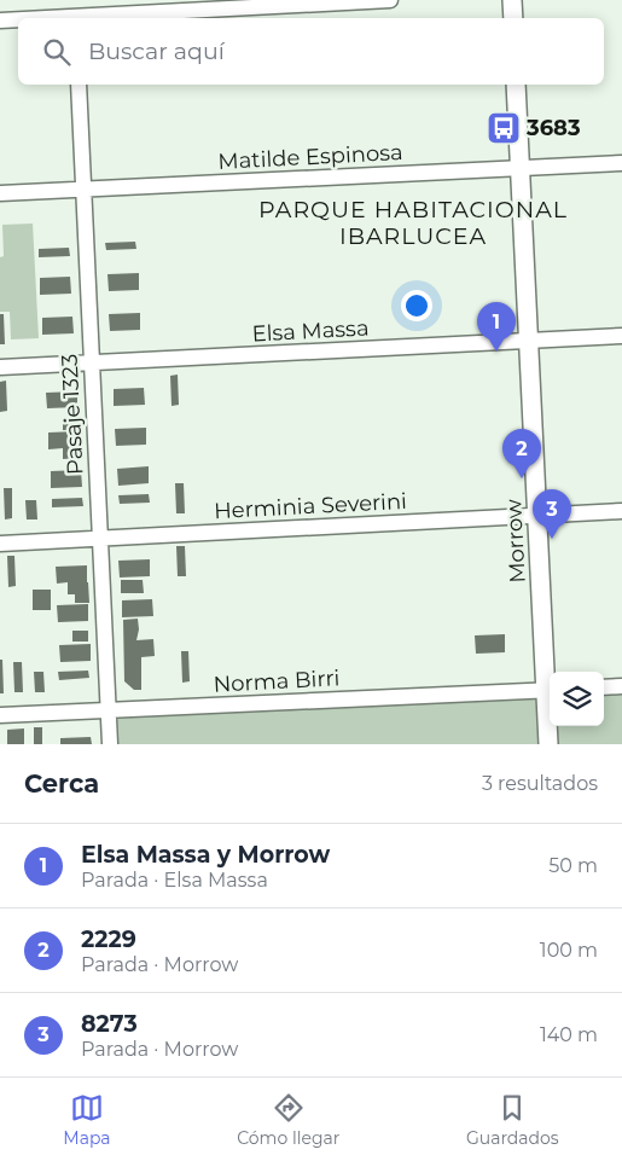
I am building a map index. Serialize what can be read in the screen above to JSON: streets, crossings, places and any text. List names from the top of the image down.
{
  "streets": {
    "street": [
      "Matilde Espinosa",
      "Elsa Massa",
      "Pasaje 1323",
      "Herminia Severini",
      "Morrow",
      "Norma Birri"
    ]
  },
  "crossings": [
    ["Matilde Espinosa", "Pasaje 1323"],
    ["Matilde Espinosa", "Morrow"],
    ["Elsa Massa", "Pasaje 1323"],
    ["Elsa Massa", "Morrow"],
    ["Pasaje 1323", "Herminia Severini"],
    ["Pasaje 1323", "Norma Birri"],
    ["Herminia Severini", "Morrow"],
    ["Morrow", "Norma Birri"]
  ],
  "districts": ["PARQUE HABITACIONAL IBARLUCEA"],
  "places": {
    "bus stop": ["3683"]
  },
  "page": {
    "search": "Buscar aquí",
    "pins": ["1", "2", "3"],
    "heading": ["Cerca", "3 resultados"],
    "list": [
      {
        "mark": "1",
        "name": "Elsa Massa y Morrow",
        "note": "Parada · Elsa Massa",
        "value": "50 m"
      },
      {
        "mark": "2",
        "name": "2229",
        "note": "Parada · Morrow",
        "value": "100 m"
      },
      {
        "mark": "3",
        "name": "8273",
        "note": "Parada · Morrow",
        "value": "140 m"
      }
    ],
    "nav": ["Mapa", "Cómo llegar", "Guardados"]
  }
}
